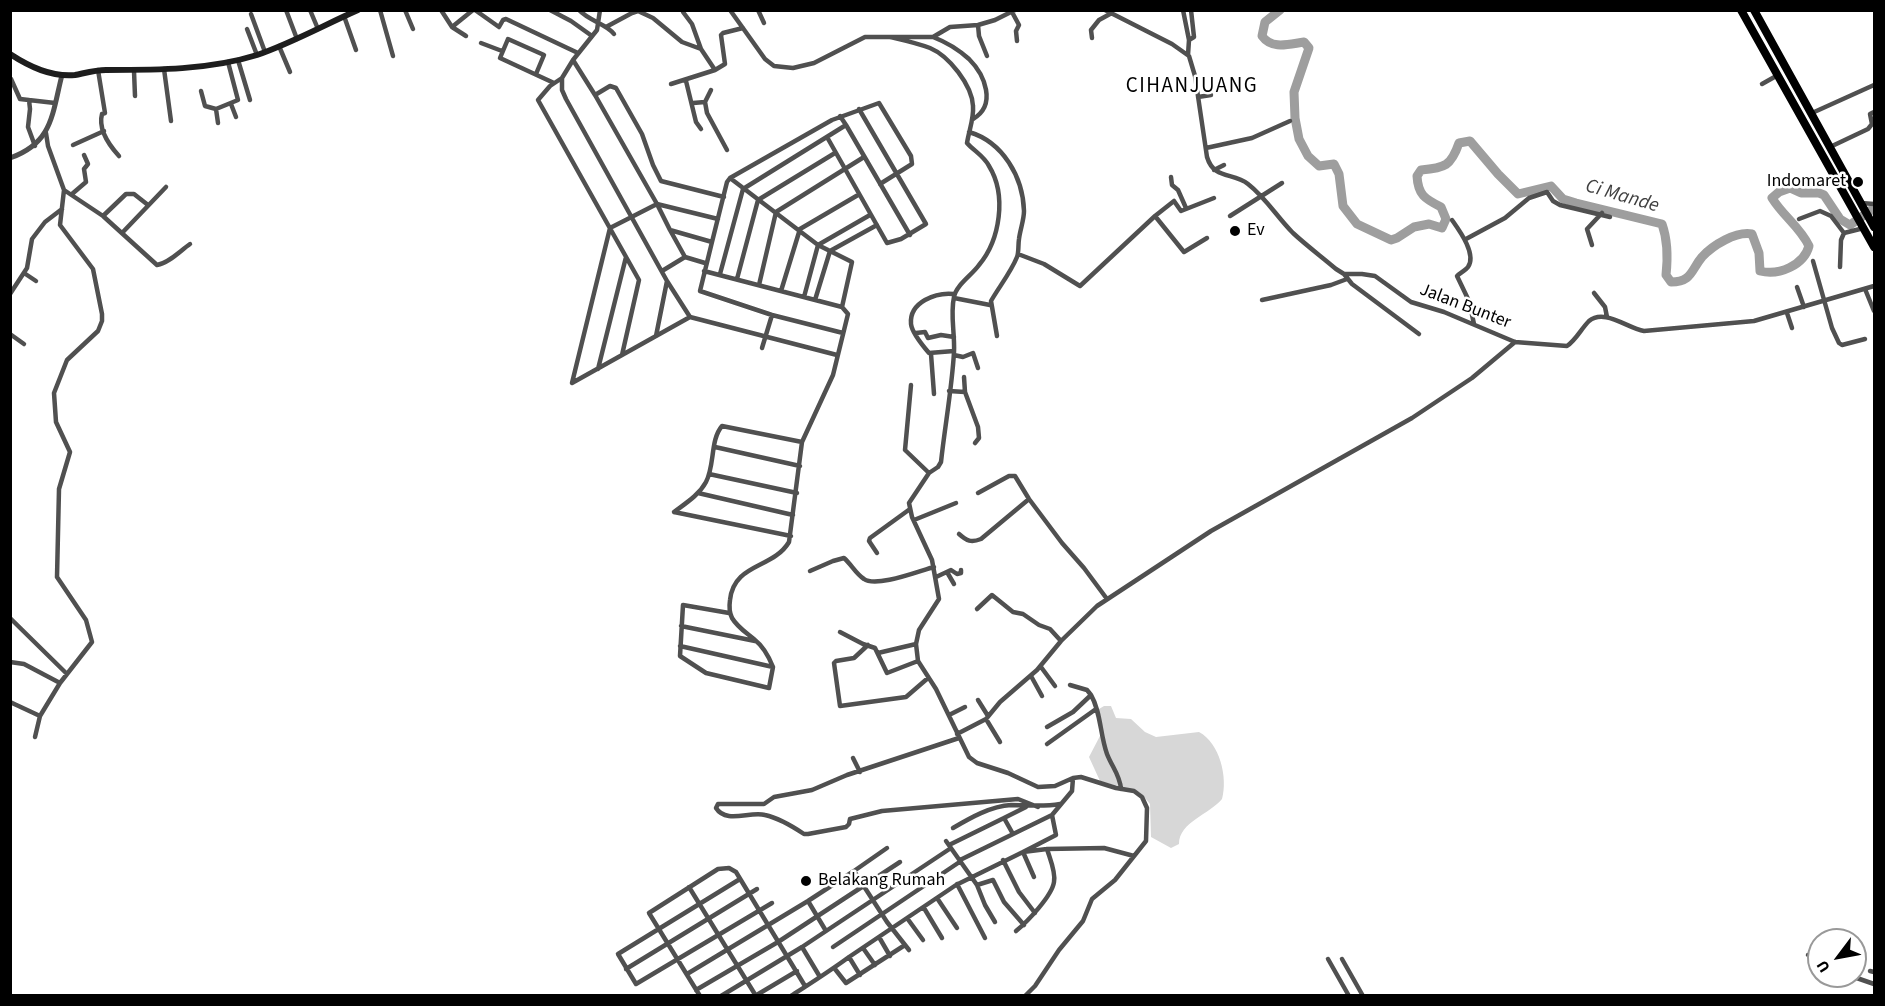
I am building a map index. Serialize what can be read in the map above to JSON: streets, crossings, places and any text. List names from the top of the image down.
{
  "streets": {
    "street": ["Jalan Bunter"]
  },
  "districts": ["CIHANJUANG"],
  "water": ["Ci Mande"],
  "places": ["Indomaret", "Ev", "Belakang Rumah"],
  "north": "bottom left"
}
